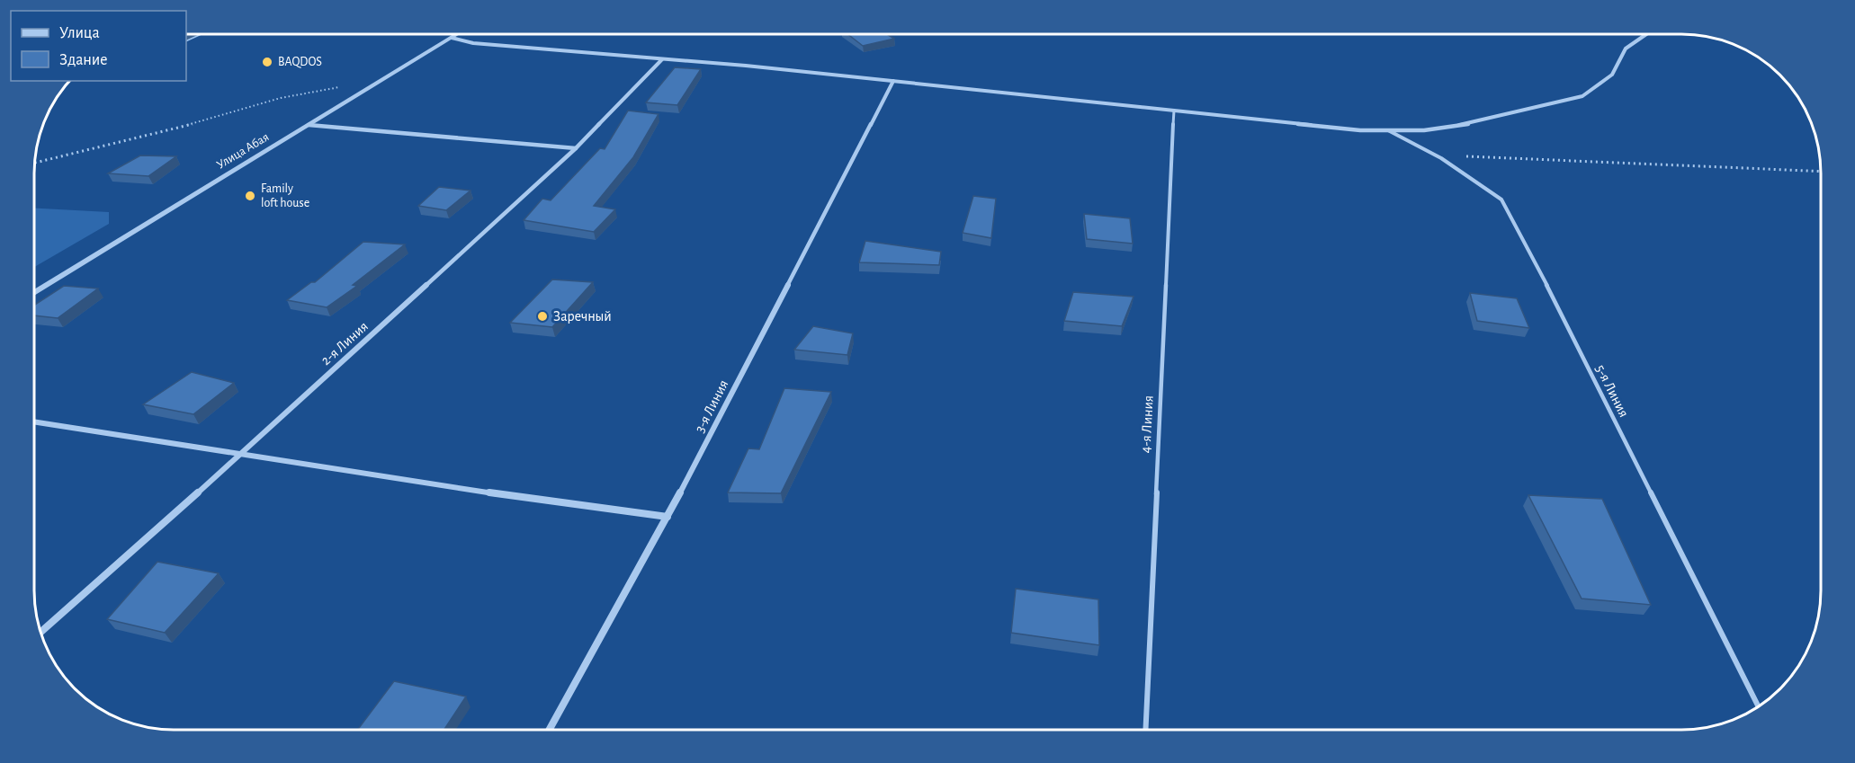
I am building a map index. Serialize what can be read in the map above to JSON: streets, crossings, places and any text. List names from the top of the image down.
{
  "streets": {
    "street": ["Улица Абая", "2-я Линия", "3-я Линия"],
    "lane": ["5-я Линия", "4-я Линия"]
  },
  "places": ["BAQDOS", "Family loft house", "Заречный"],
  "legend": ["Улица", "Здание"]
}
